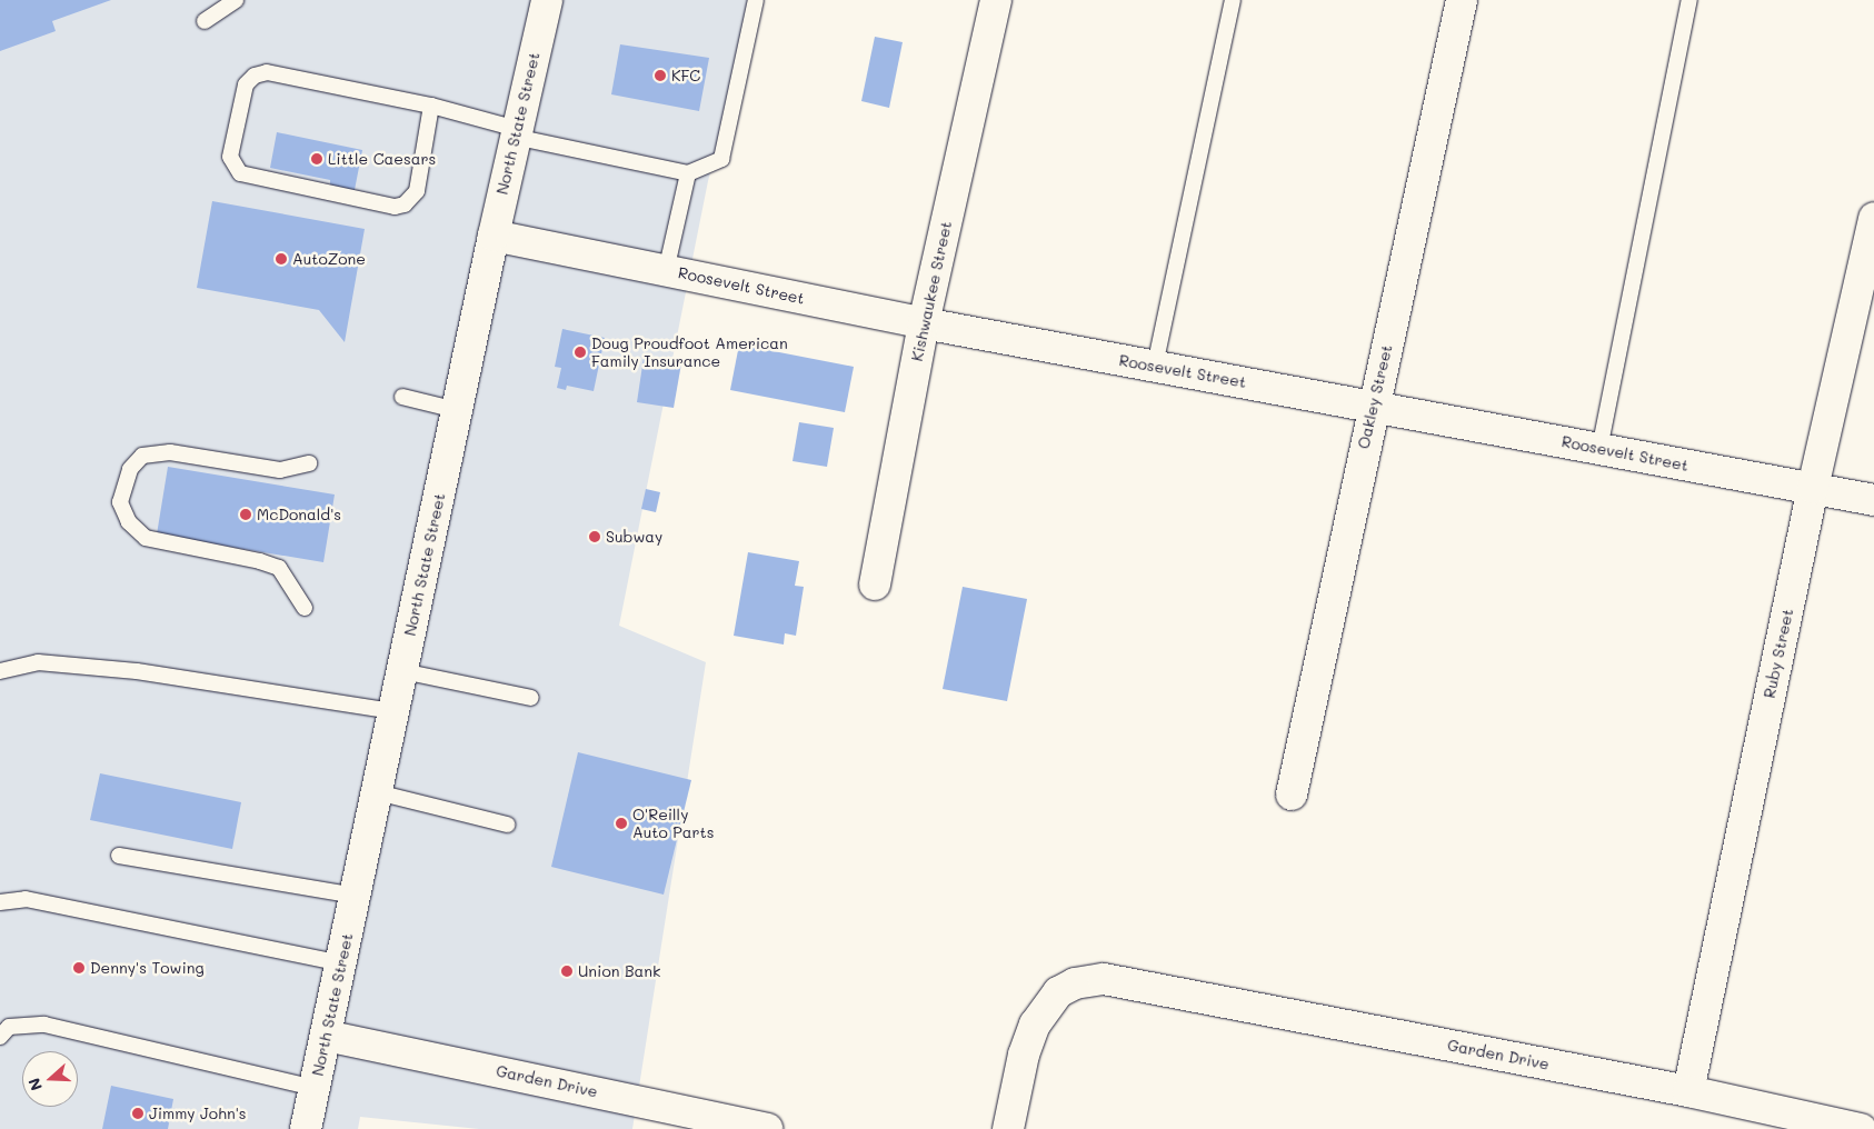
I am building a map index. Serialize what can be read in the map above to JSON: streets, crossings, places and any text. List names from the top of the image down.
{
  "streets": {
    "street": [
      "North State Street",
      "Roosevelt Street",
      "Kishwaukee Street",
      "Oakley Street",
      "Ruby Street",
      "Garden Drive"
    ]
  },
  "crossings": [
    ["North State Street", "Roosevelt Street"],
    ["North State Street", "Garden Drive"],
    ["Roosevelt Street", "Kishwaukee Street"],
    ["Roosevelt Street", "Oakley Street"],
    ["Roosevelt Street", "Ruby Street"],
    ["Ruby Street", "Garden Drive"]
  ],
  "places": [
    "KFC",
    "Little Caesars",
    "AutoZone",
    "Doug Proudfoot American Family Insurance",
    "McDonald's",
    "Subway",
    "O'Reilly Auto Parts",
    "Denny's Towing",
    "Union Bank",
    "Jimmy John's"
  ],
  "north": "left"
}
